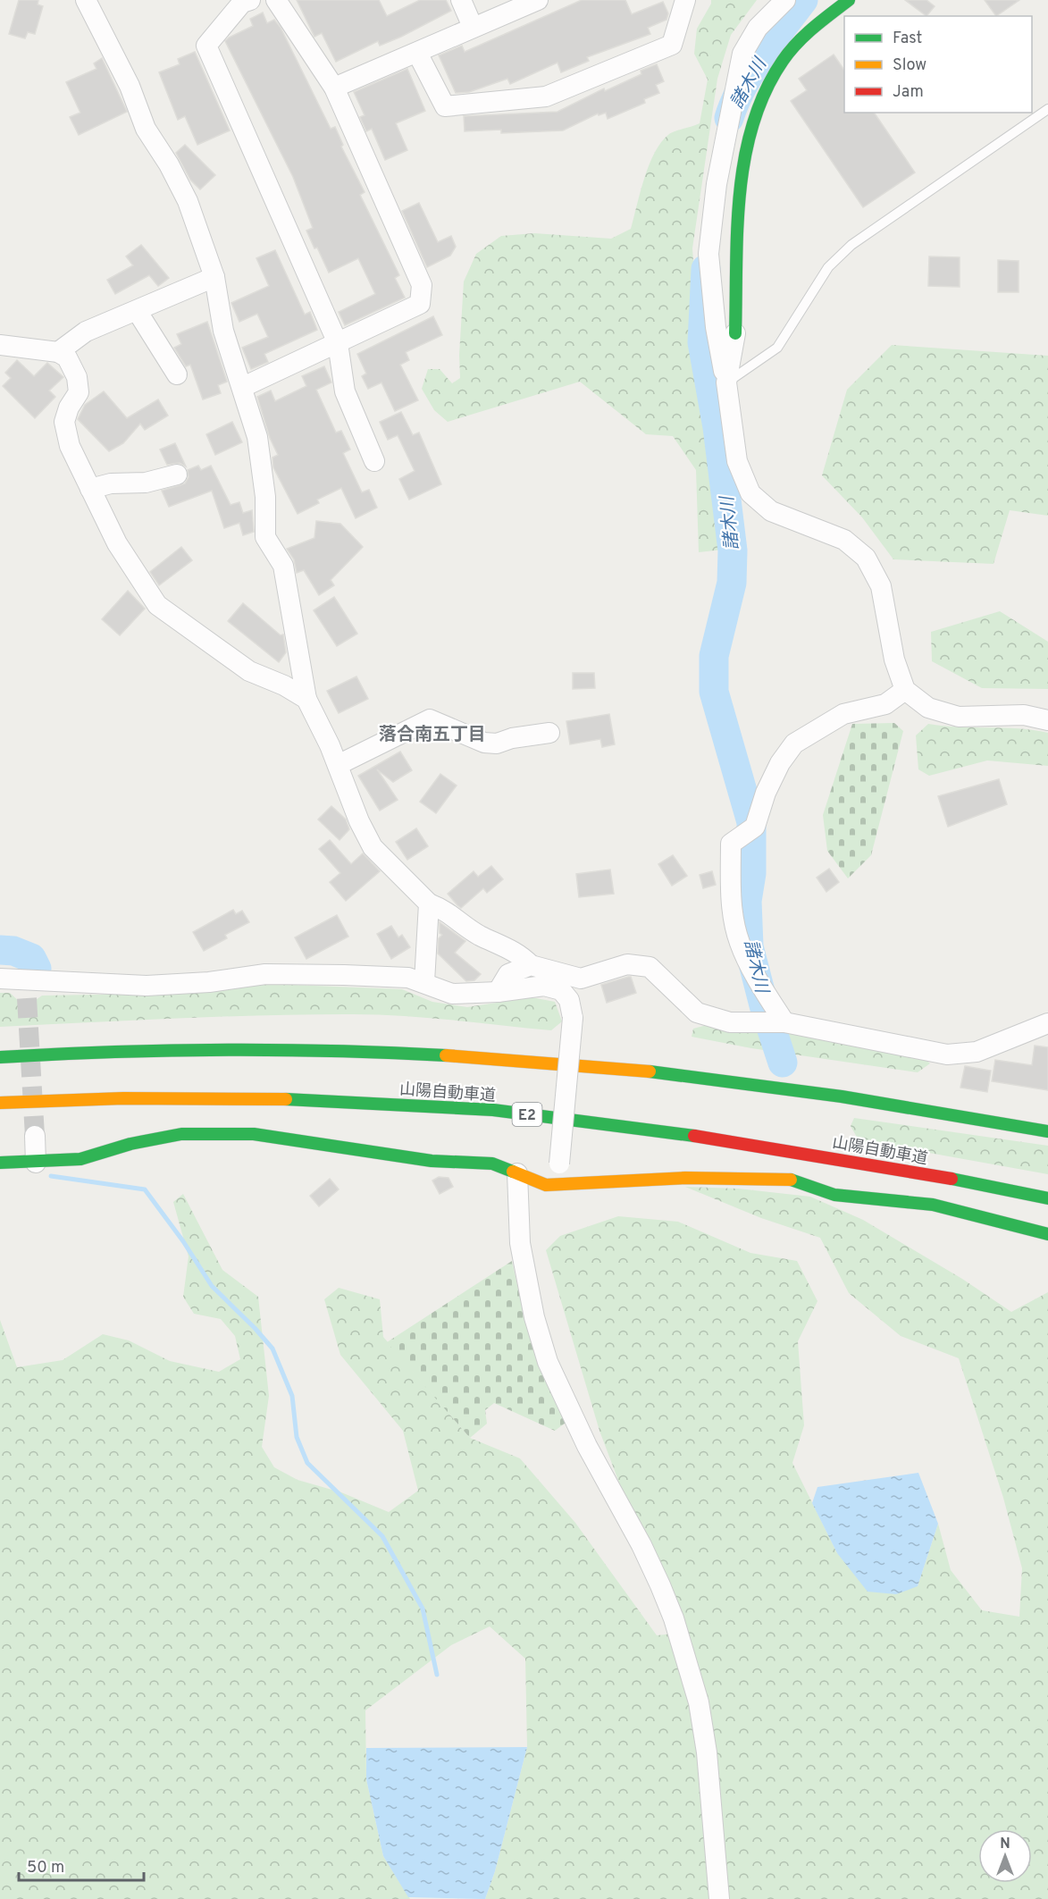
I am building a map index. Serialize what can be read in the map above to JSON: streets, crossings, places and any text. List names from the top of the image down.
{
  "streets": {
    "main road": ["山陽自動車道", "E2"]
  },
  "districts": ["落合南五丁目"],
  "water": ["諸木川"],
  "legend": ["Fast", "Slow", "Jam"],
  "scale_bar": "50 m",
  "north": "top"
}
